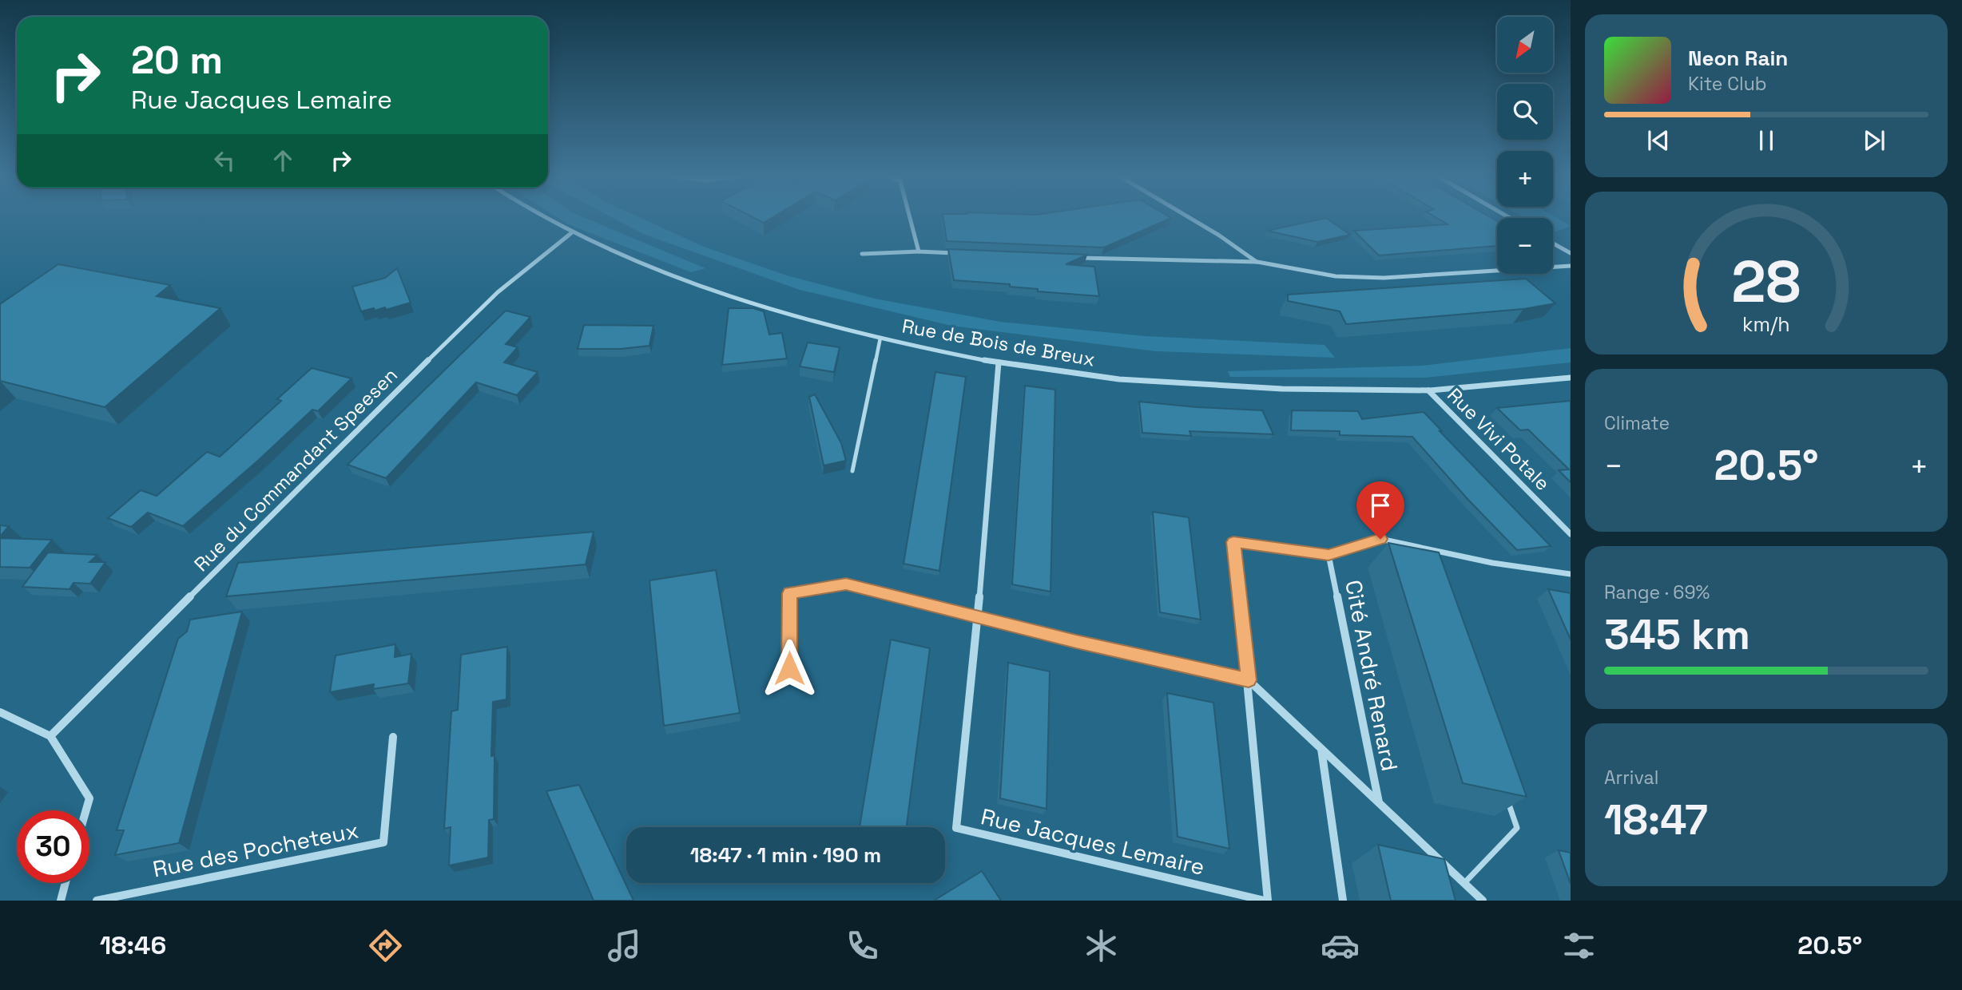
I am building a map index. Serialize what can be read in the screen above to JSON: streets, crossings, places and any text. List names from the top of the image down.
{
  "streets": {
    "street": [
      "Rue de Bois de Breux",
      "Rue Vivi Potale",
      "Rue du Commandant Speesen",
      "Cité André Renard",
      "Rue Jacques Lemaire",
      "Rue des Pocheteux"
    ]
  },
  "crossings": [
    ["Rue de Bois de Breux", "Rue Vivi Potale"],
    ["Rue de Bois de Breux", "Rue du Commandant Speesen"],
    ["Rue de Bois de Breux", "Rue Jacques Lemaire"]
  ],
  "north": "bottom left",
  "page": {
    "map_buttons": ["+", "−"],
    "turn": ["20 m", "Rue Jacques Lemaire"],
    "song": ["Neon Rain", "Kite Club"],
    "tile": [
      "Climate",
      ["Range · 69%", "345 km"],
      ["Arrival", "18:47"]
    ],
    "heat": ["−", "20.5°", "+"],
    "limit": "30",
    "trip": "18:47 · 1 min · 190 m",
    "tabs": ["18:46", "20.5°"],
    "gauge": ["28", "km/h"]
  }
}
